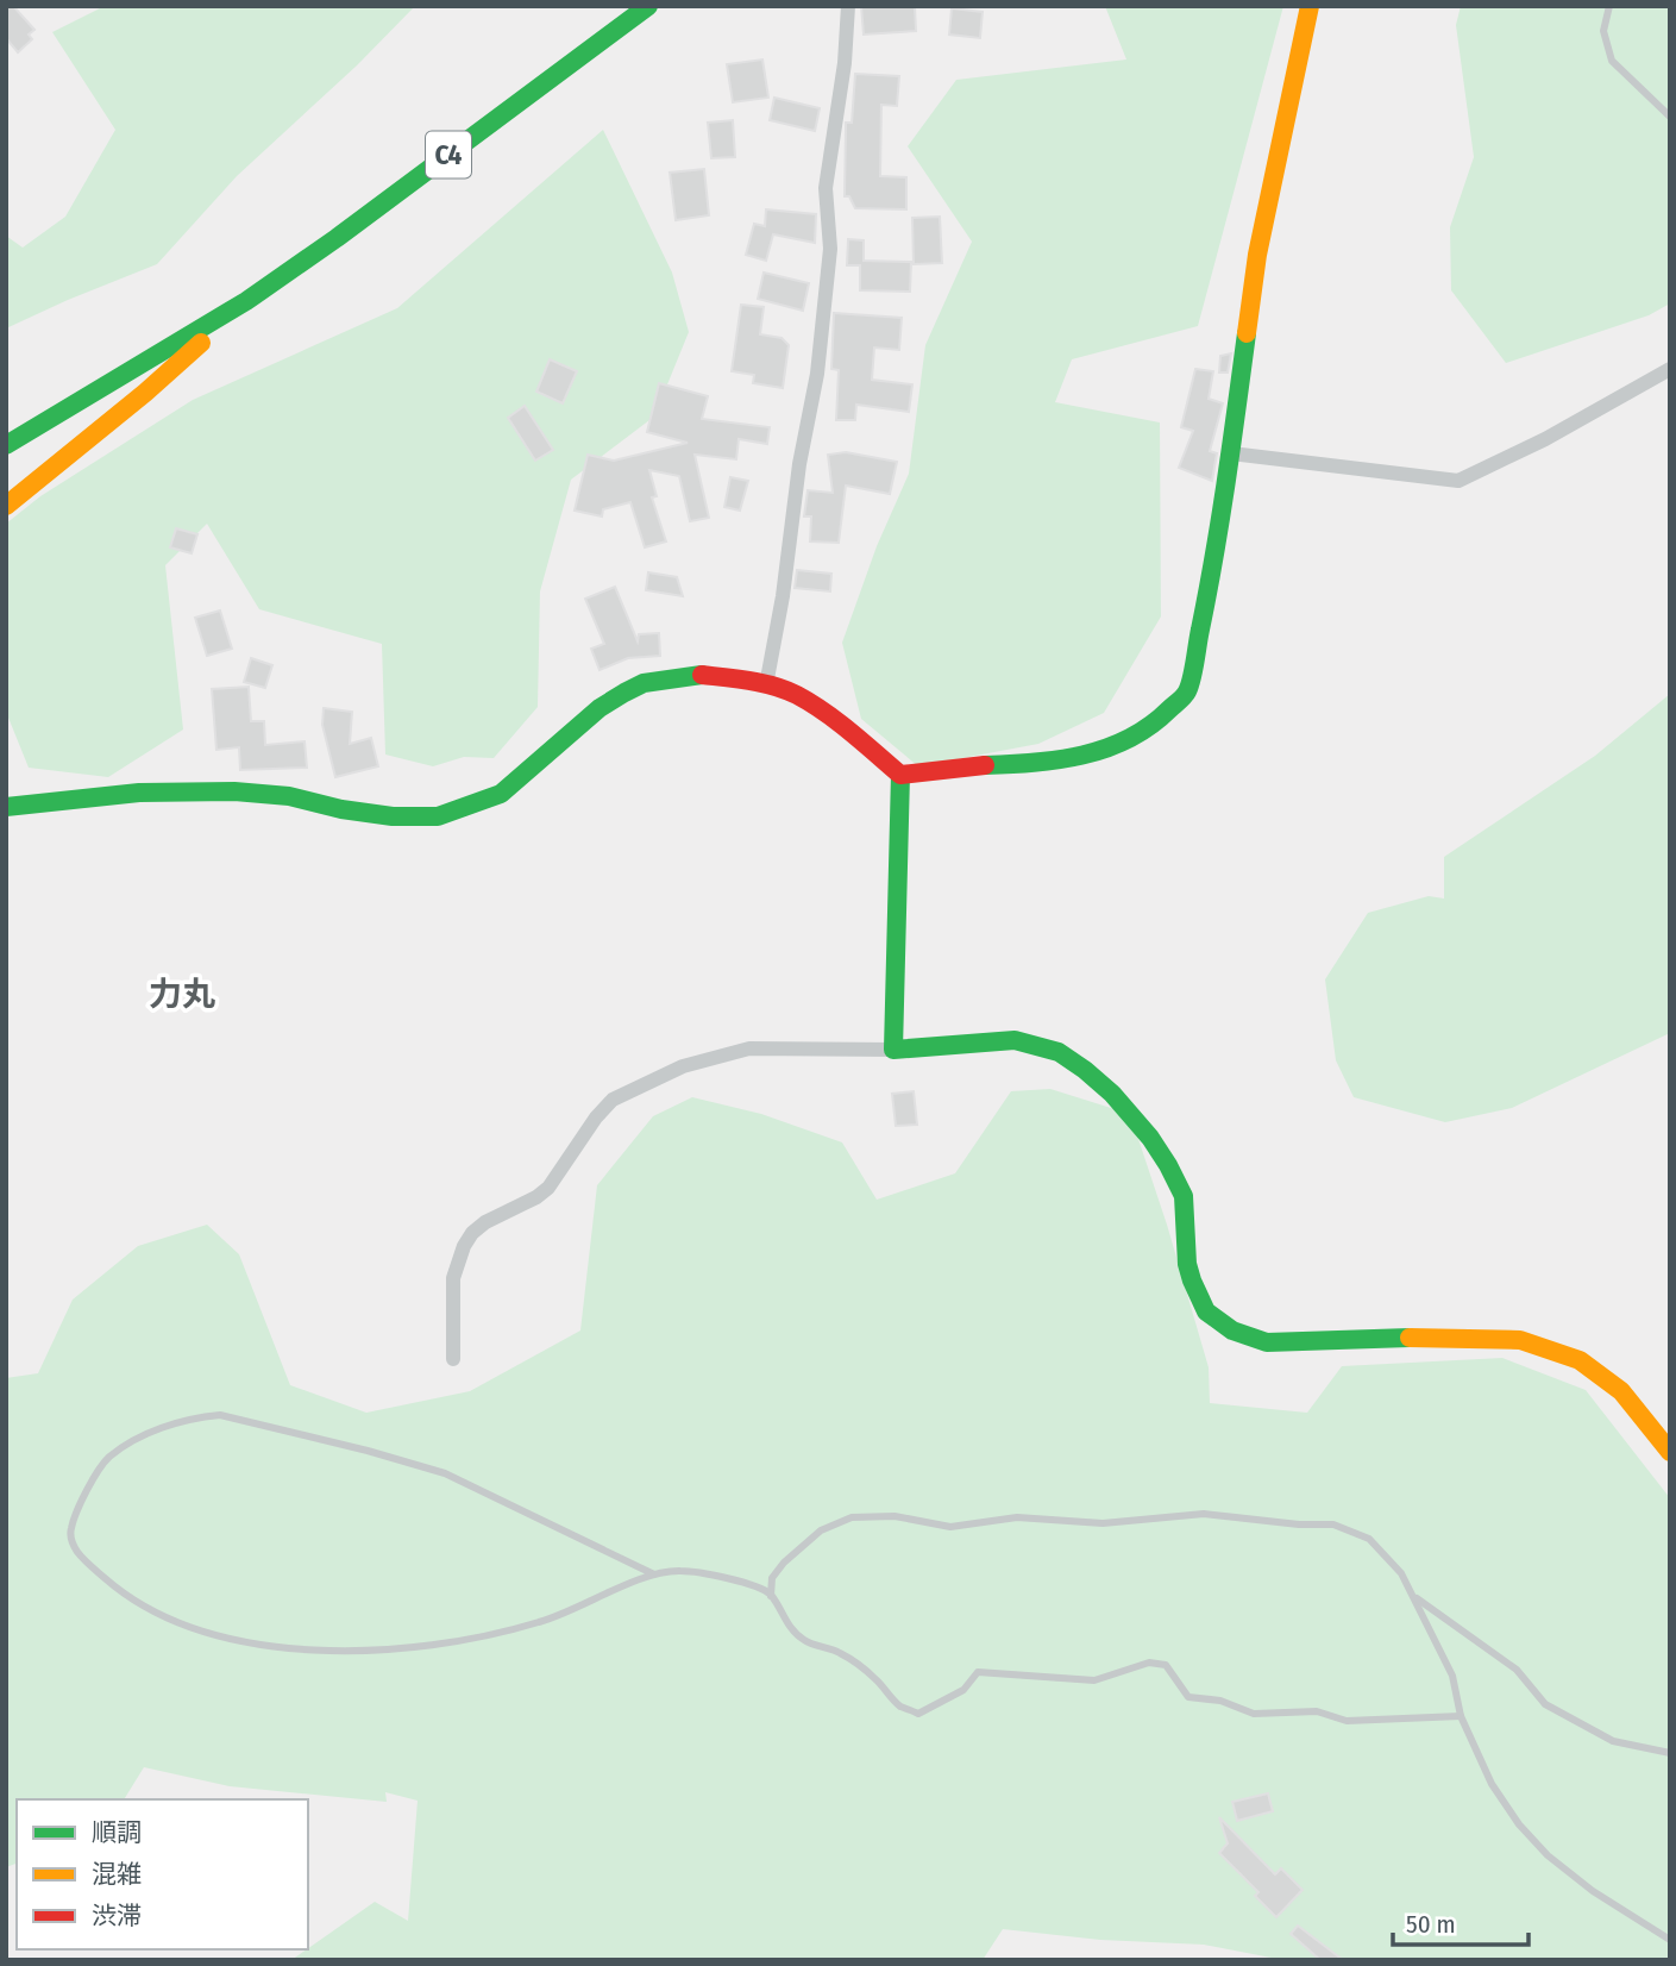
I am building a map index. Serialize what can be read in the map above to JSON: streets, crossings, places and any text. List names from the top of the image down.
{
  "streets": {
    "main road": ["C4"]
  },
  "districts": ["力丸"],
  "legend": ["順調", "混雑", "渋滞"],
  "scale_bar": "50 m"
}
